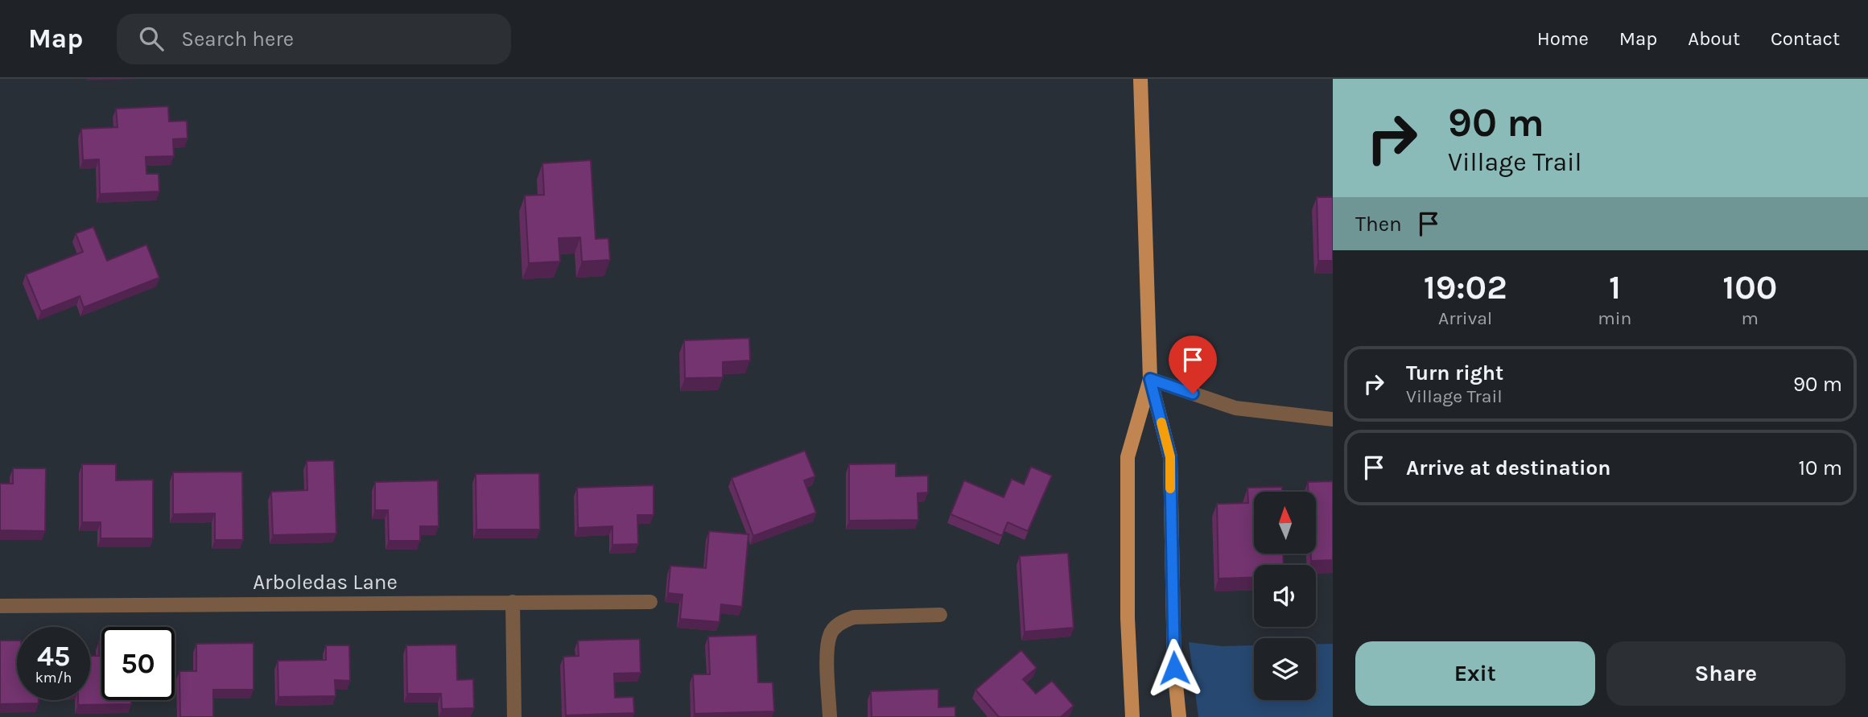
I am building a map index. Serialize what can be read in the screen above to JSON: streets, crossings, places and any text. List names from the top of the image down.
{
  "streets": {
    "street": ["Arboledas Lane"]
  },
  "north": "top",
  "page": {
    "header": "Map",
    "search": "Search here",
    "nav": [
      "Home",
      "Map",
      "About",
      "Contact"
    ],
    "turn": ["90 m", "Village Trail"],
    "then": "Then",
    "eta": [
      "19:02",
      "Arrival",
      "1",
      "min",
      "100",
      "m"
    ],
    "list": [
      {
        "name": "Turn right",
        "note": "Village Trail",
        "value": "90 m"
      },
      {
        "name": "Arrive at destination",
        "value": "10 m"
      }
    ],
    "speed": "45 km/h",
    "limit": "50",
    "buttons": ["Exit", "Share"]
  }
}
